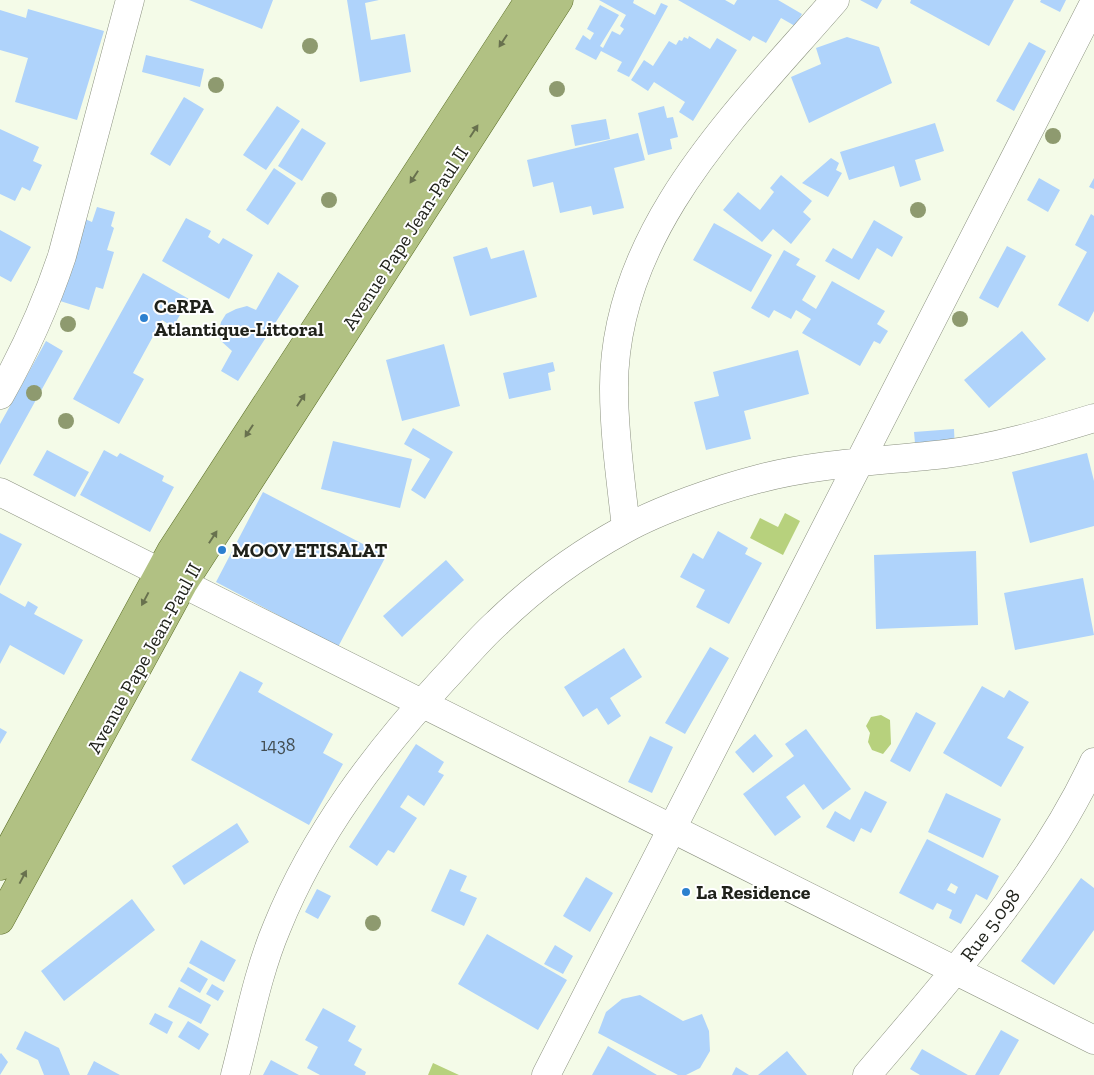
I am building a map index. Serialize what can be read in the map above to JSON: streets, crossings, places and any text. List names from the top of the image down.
{
  "streets": {
    "main road": ["Avenue Pape Jean-Paul II"],
    "street": ["Rue 5.098"]
  },
  "places": ["CeRPA Atlantique-Littoral", "MOOV ETISALAT", "La Residence"],
  "house_numbers": ["1438"]
}
